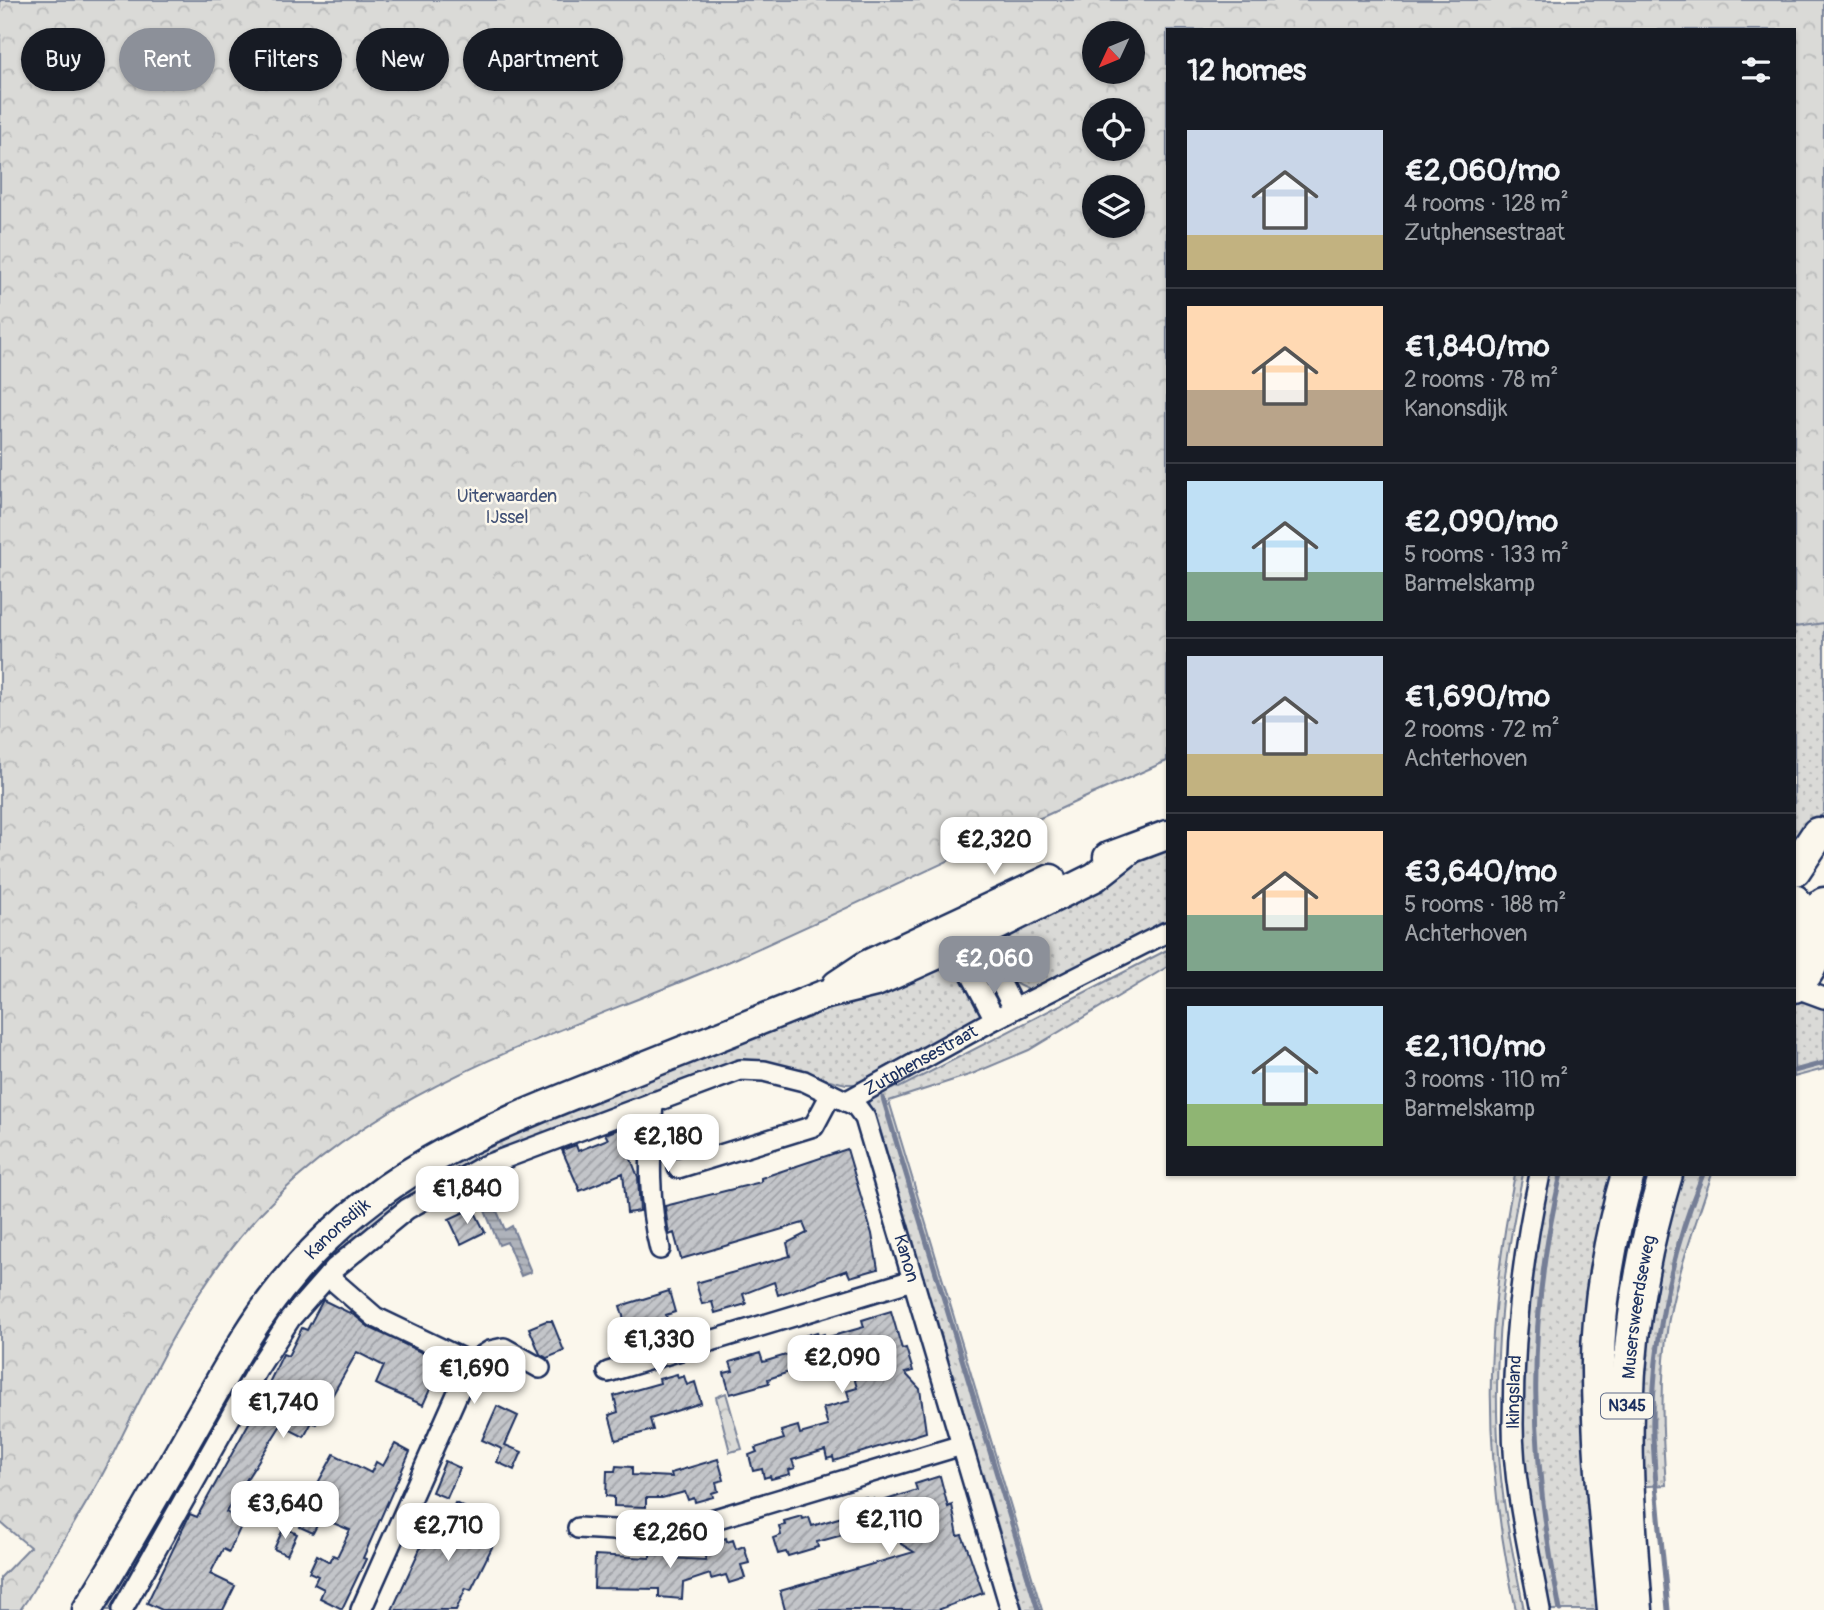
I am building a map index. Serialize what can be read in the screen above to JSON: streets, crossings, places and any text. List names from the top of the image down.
{
  "streets": {
    "main road": ["Musersweerdseweg", "N345"],
    "street": [
      "Zutphensestraat",
      "Kanonsdijk",
      "Kanon",
      "Ikingsland"
    ]
  },
  "crossings": [
    ["Zutphensestraat", "Kanonsdijk"],
    ["Zutphensestraat", "Kanon"],
    ["Kanonsdijk", "Kanon"]
  ],
  "parks": ["Uiterwaarden IJssel"],
  "north": "bottom left",
  "page": {
    "chip": [
      "Buy",
      "Rent",
      "Filters",
      "New",
      "Apartment"
    ],
    "heading": "12 homes",
    "list": [
      {
        "name": "€2,060/mo",
        "note": "4 rooms · 128 m² · Zutphensestraat"
      },
      {
        "name": "€1,840/mo",
        "note": "2 rooms · 78 m² · Kanonsdijk"
      },
      {
        "name": "€2,090/mo",
        "note": "5 rooms · 133 m² · Barmelskamp"
      },
      {
        "name": "€1,690/mo",
        "note": "2 rooms · 72 m² · Achterhoven"
      },
      {
        "name": "€3,640/mo",
        "note": "5 rooms · 188 m² · Achterhoven"
      },
      {
        "name": "€2,110/mo",
        "note": "3 rooms · 110 m² · Barmelskamp"
      }
    ],
    "price": [
      "€2,320",
      "€2,060",
      "€2,180",
      "€1,840",
      "€1,330",
      "€2,090",
      "€1,690",
      "€1,740",
      "€3,640",
      "€2,110",
      "€2,710",
      "€2,260"
    ]
  }
}
